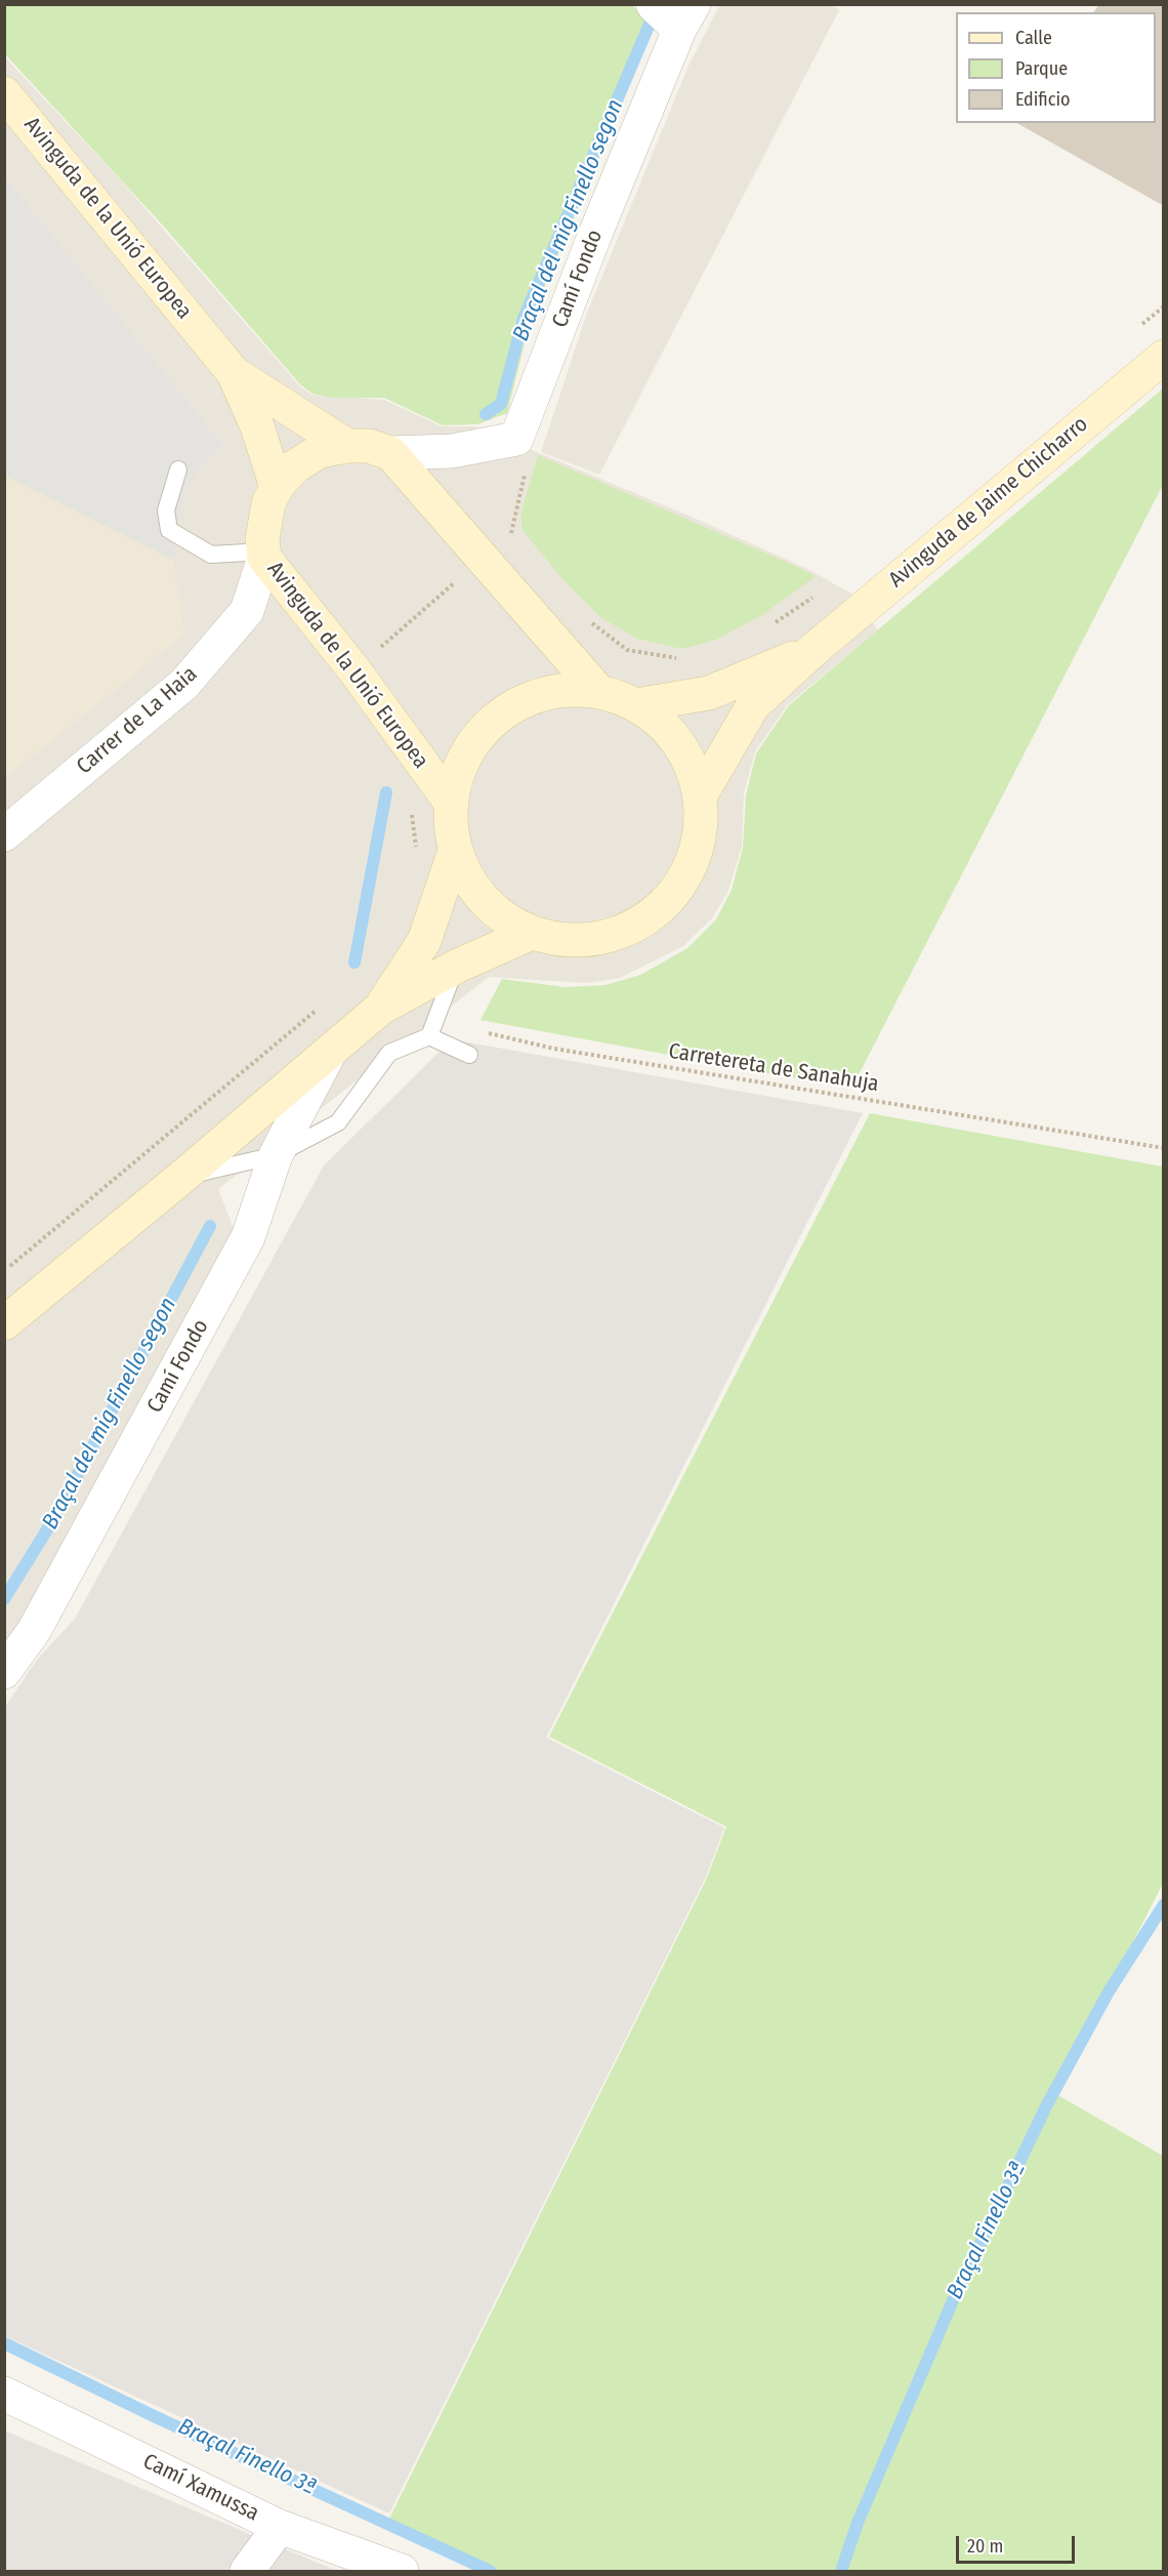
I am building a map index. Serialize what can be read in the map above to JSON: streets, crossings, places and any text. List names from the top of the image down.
{
  "streets": {
    "street": [
      "Avinguda de la Unió Europea",
      "Camí Fondo",
      "Avinguda de Jaime Chicharro",
      "Carrer de La Haia",
      "Camí Xamussa"
    ],
    "path": ["Carretereta de Sanahuja"]
  },
  "crossings": [
    ["Avinguda de la Unió Europea", "Camí Fondo"],
    ["Avinguda de la Unió Europea", "Carrer de La Haia"]
  ],
  "water": ["Braçal del mig Finello segon", "Braçal Finello 3ª"],
  "legend": ["Calle", "Parque", "Edificio"],
  "scale_bar": "20 m"
}
